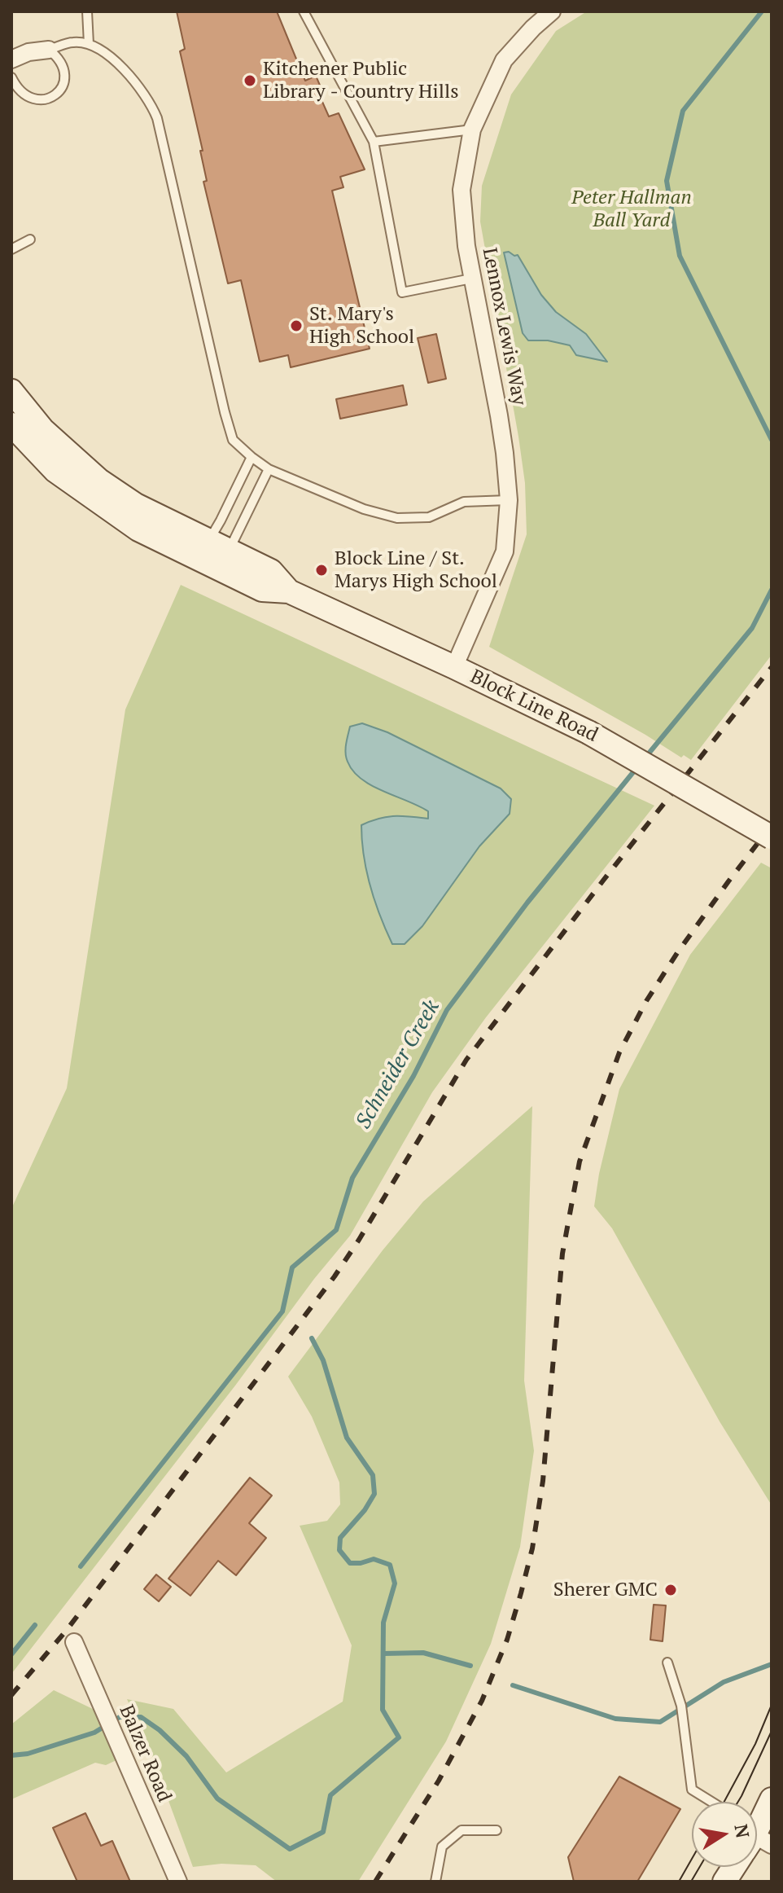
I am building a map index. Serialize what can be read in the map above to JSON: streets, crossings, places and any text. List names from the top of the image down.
{
  "streets": {
    "street": ["Lennox Lewis Way", "Block Line Road", "Balzer Road"]
  },
  "crossings": [
    ["Lennox Lewis Way", "Block Line Road"]
  ],
  "water": ["Schneider Creek"],
  "parks": ["Peter Hallman Ball Yard"],
  "places": [
    "Kitchener Public Library - Country Hills",
    "St. Mary's High School",
    "Block Line / St. Marys High School",
    "Sherer GMC"
  ],
  "north": "right"
}
